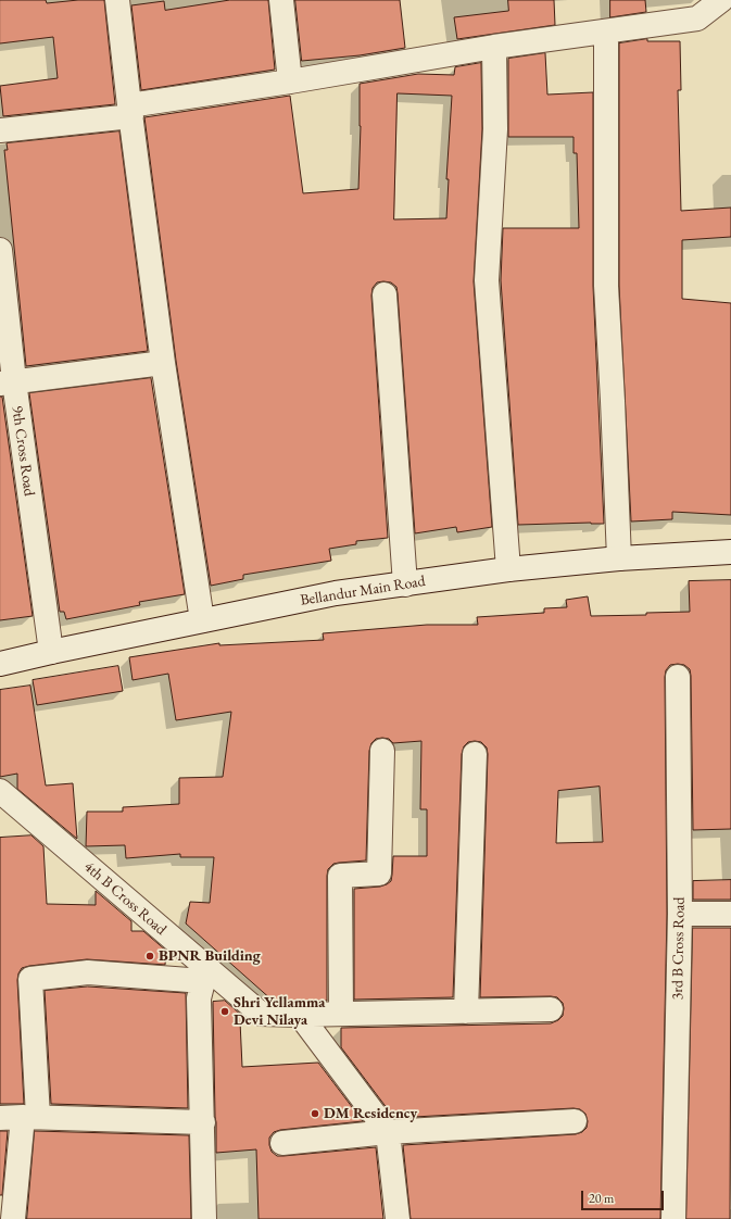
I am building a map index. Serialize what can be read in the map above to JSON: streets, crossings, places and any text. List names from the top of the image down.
{
  "streets": {
    "street": [
      "9th Cross Road",
      "Bellandur Main Road",
      "4th B Cross Road",
      "3rd B Cross Road"
    ]
  },
  "crossings": [
    ["9th Cross Road", "Bellandur Main Road"]
  ],
  "places": ["BPNR Building", "Shri Yellamma Devi Nilaya", "DM Residency"],
  "scale_bar": "20 m"
}
